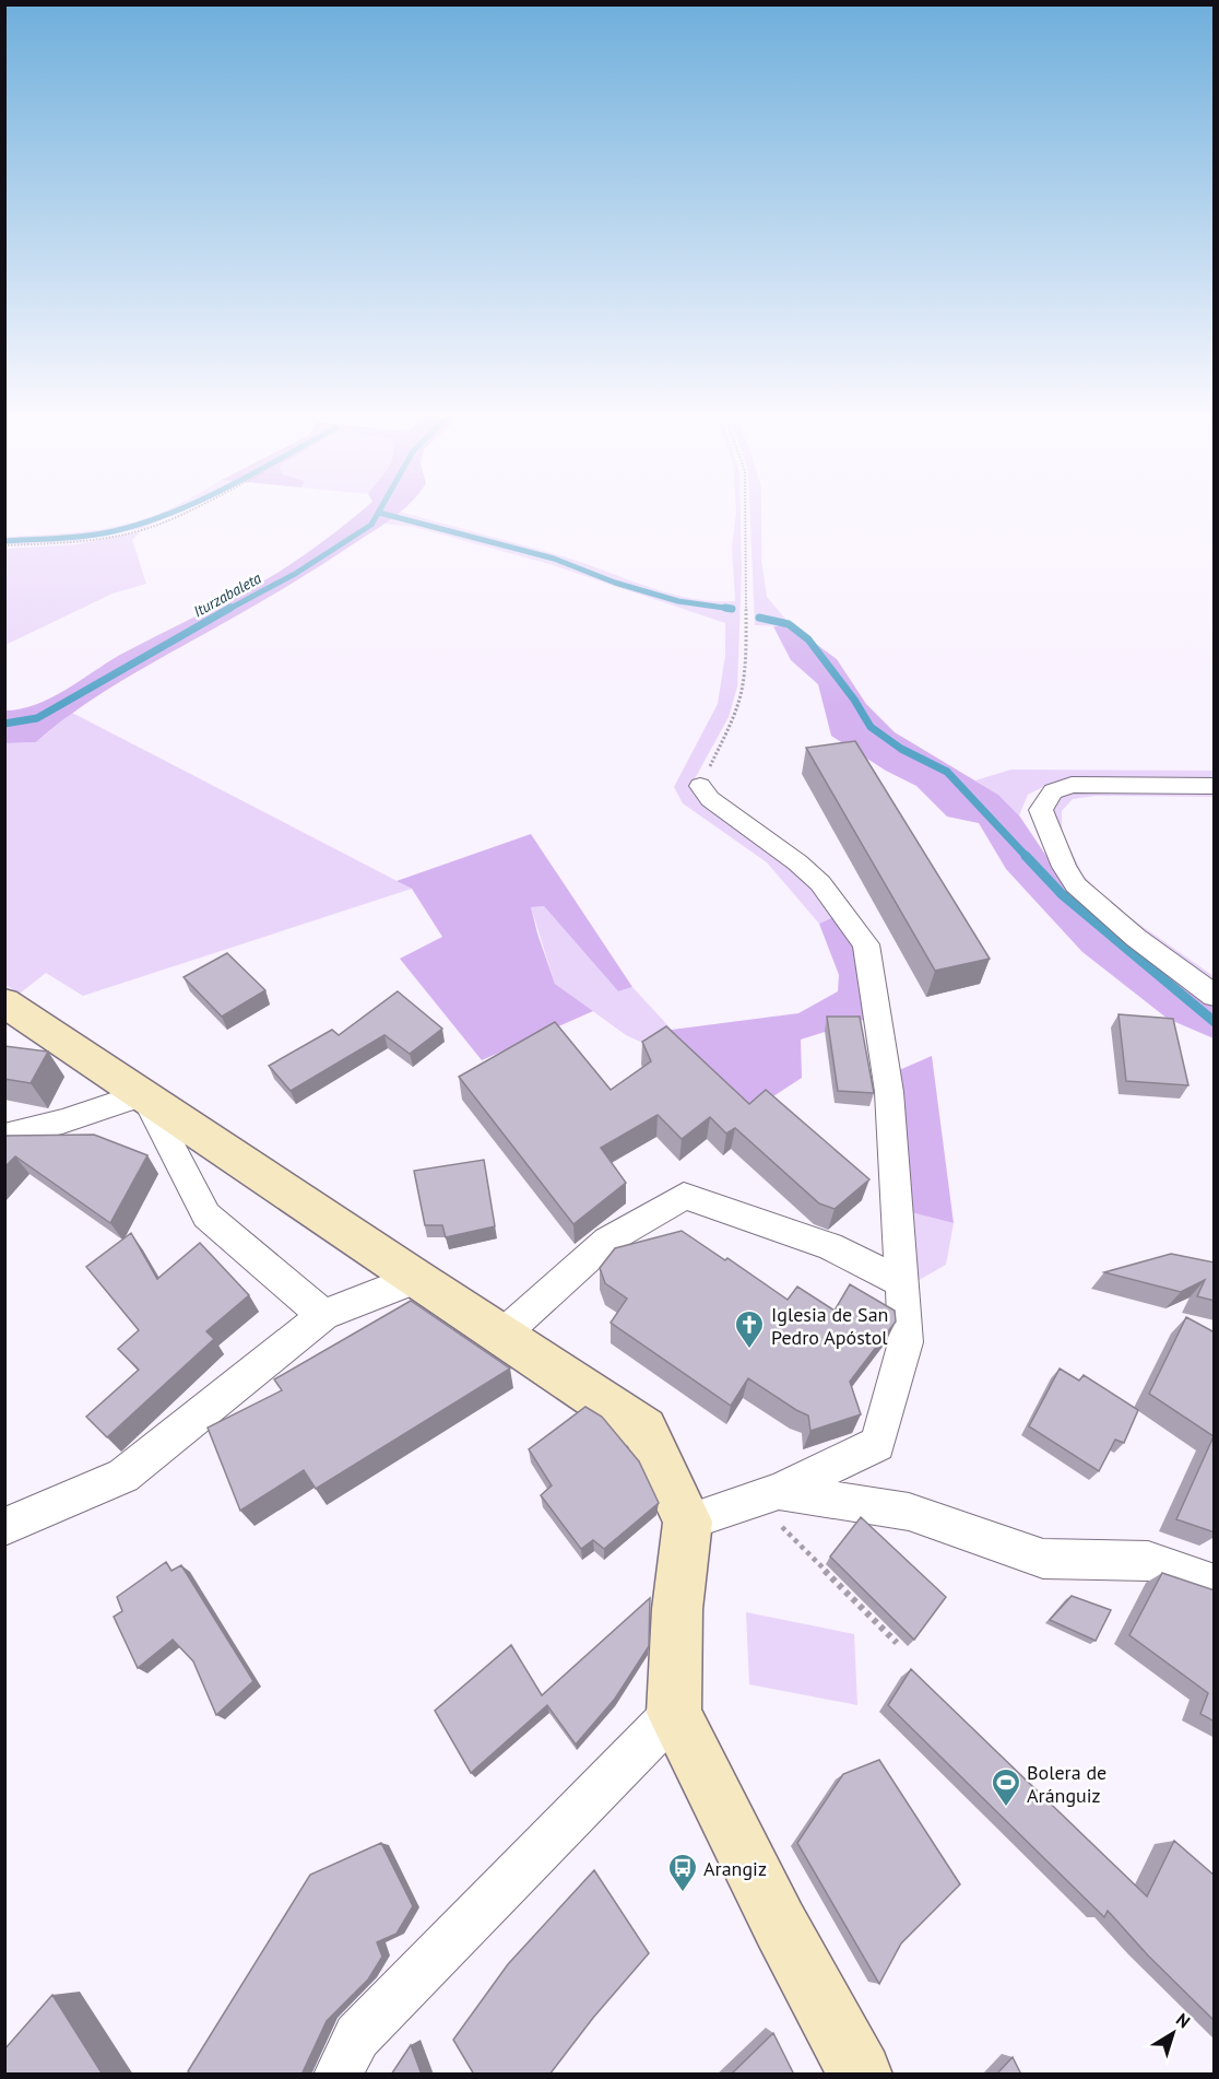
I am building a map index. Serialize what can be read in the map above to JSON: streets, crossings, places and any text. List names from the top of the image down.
{
  "water": ["Iturzabaleta"],
  "places": {
    "church": ["Iglesia de San Pedro Apóstol"],
    "sports": ["Bolera de Aránguiz"],
    "bus stop": ["Arangiz"]
  },
  "north": "top right"
}
